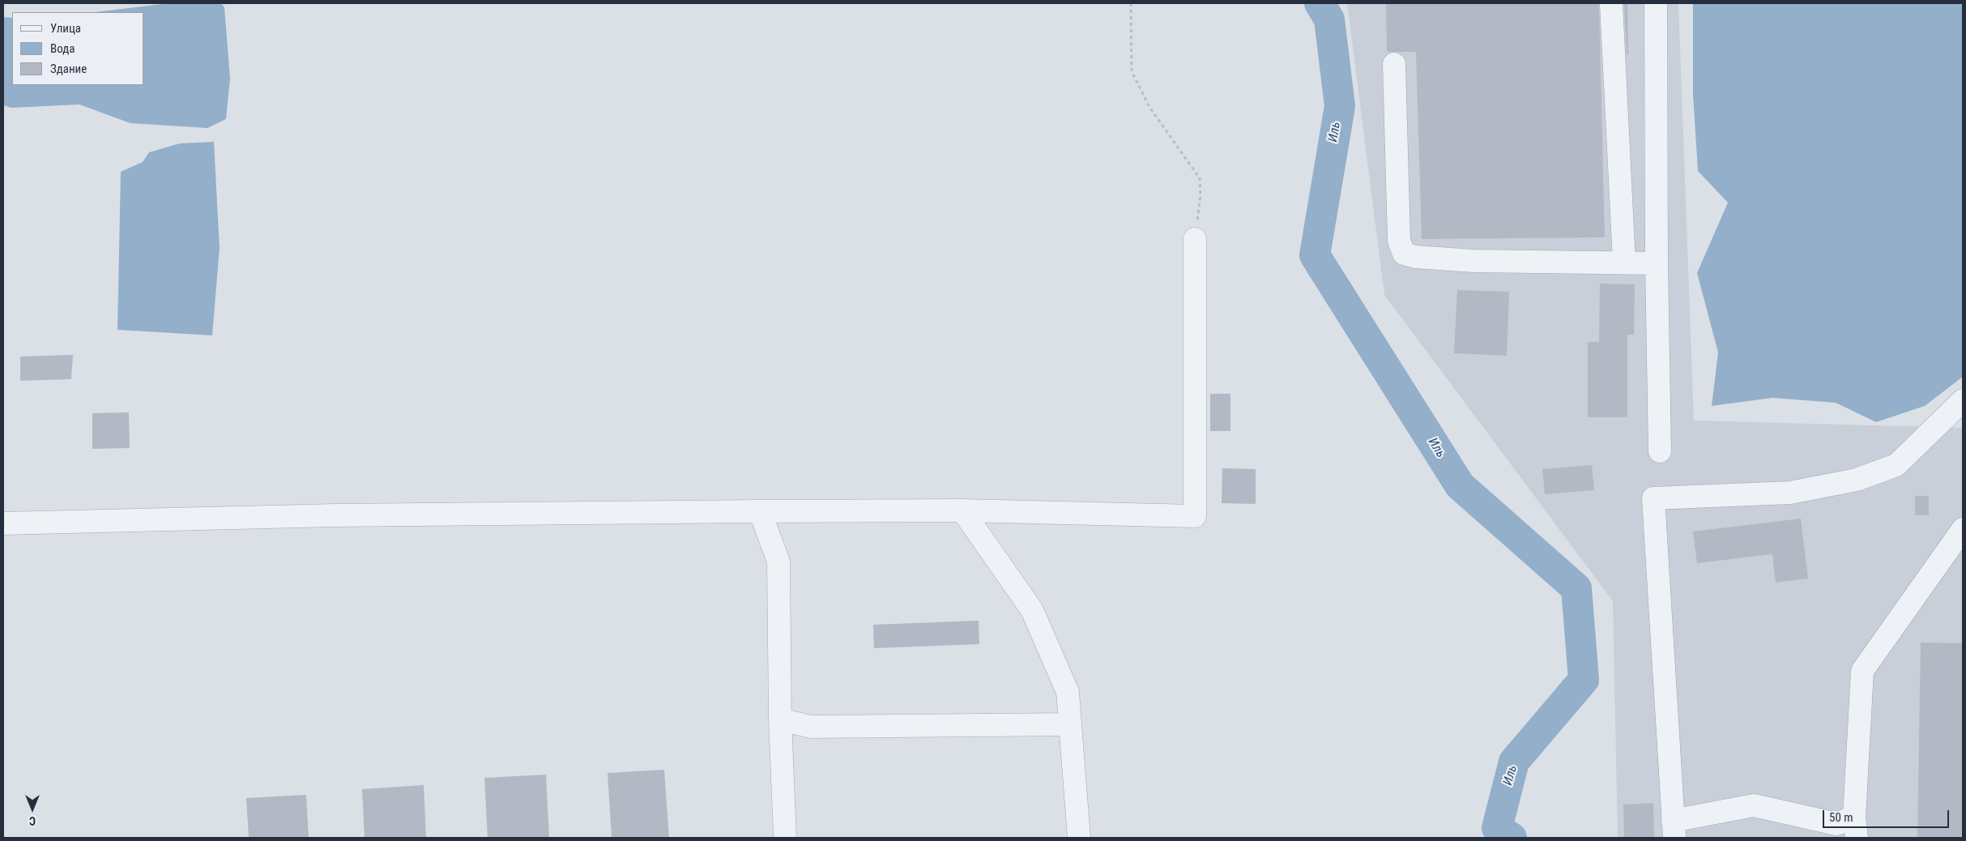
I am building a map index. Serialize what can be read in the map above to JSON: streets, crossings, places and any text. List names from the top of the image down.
{
  "water": ["Иль"],
  "legend": ["Улица", "Вода", "Здание"],
  "scale_bar": "50 m",
  "north": "bottom"
}
